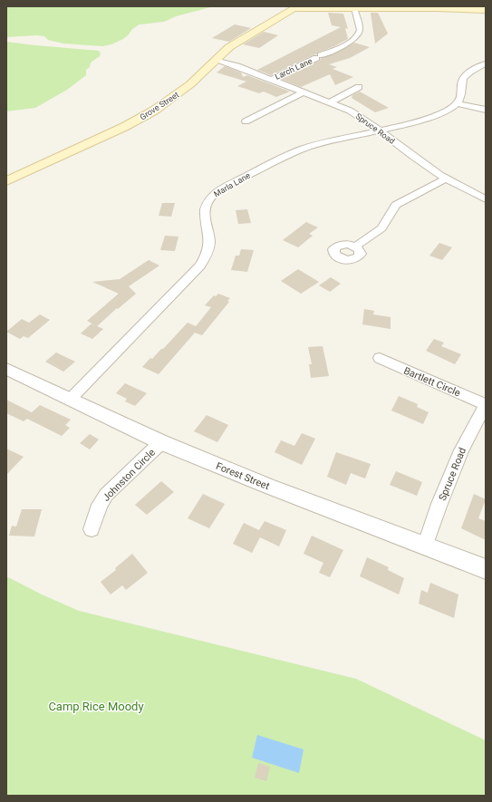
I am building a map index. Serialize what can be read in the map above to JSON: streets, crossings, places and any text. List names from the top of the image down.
{
  "streets": {
    "main road": ["Grove Street"],
    "street": [
      "Larch Lane",
      "Spruce Road",
      "Marla Lane",
      "Bartlett Circle",
      "Johnston Circle",
      "Forest Street"
    ]
  },
  "crossings": [
    ["Larch Lane", "Spruce Road"],
    ["Grove Street", "Spruce Road"],
    ["Spruce Road", "Marla Lane"],
    ["Spruce Road", "Bartlett Circle"],
    ["Spruce Road", "Forest Street"],
    ["Marla Lane", "Forest Street"],
    ["Johnston Circle", "Forest Street"]
  ],
  "parks": ["Camp Rice Moody"]
}
